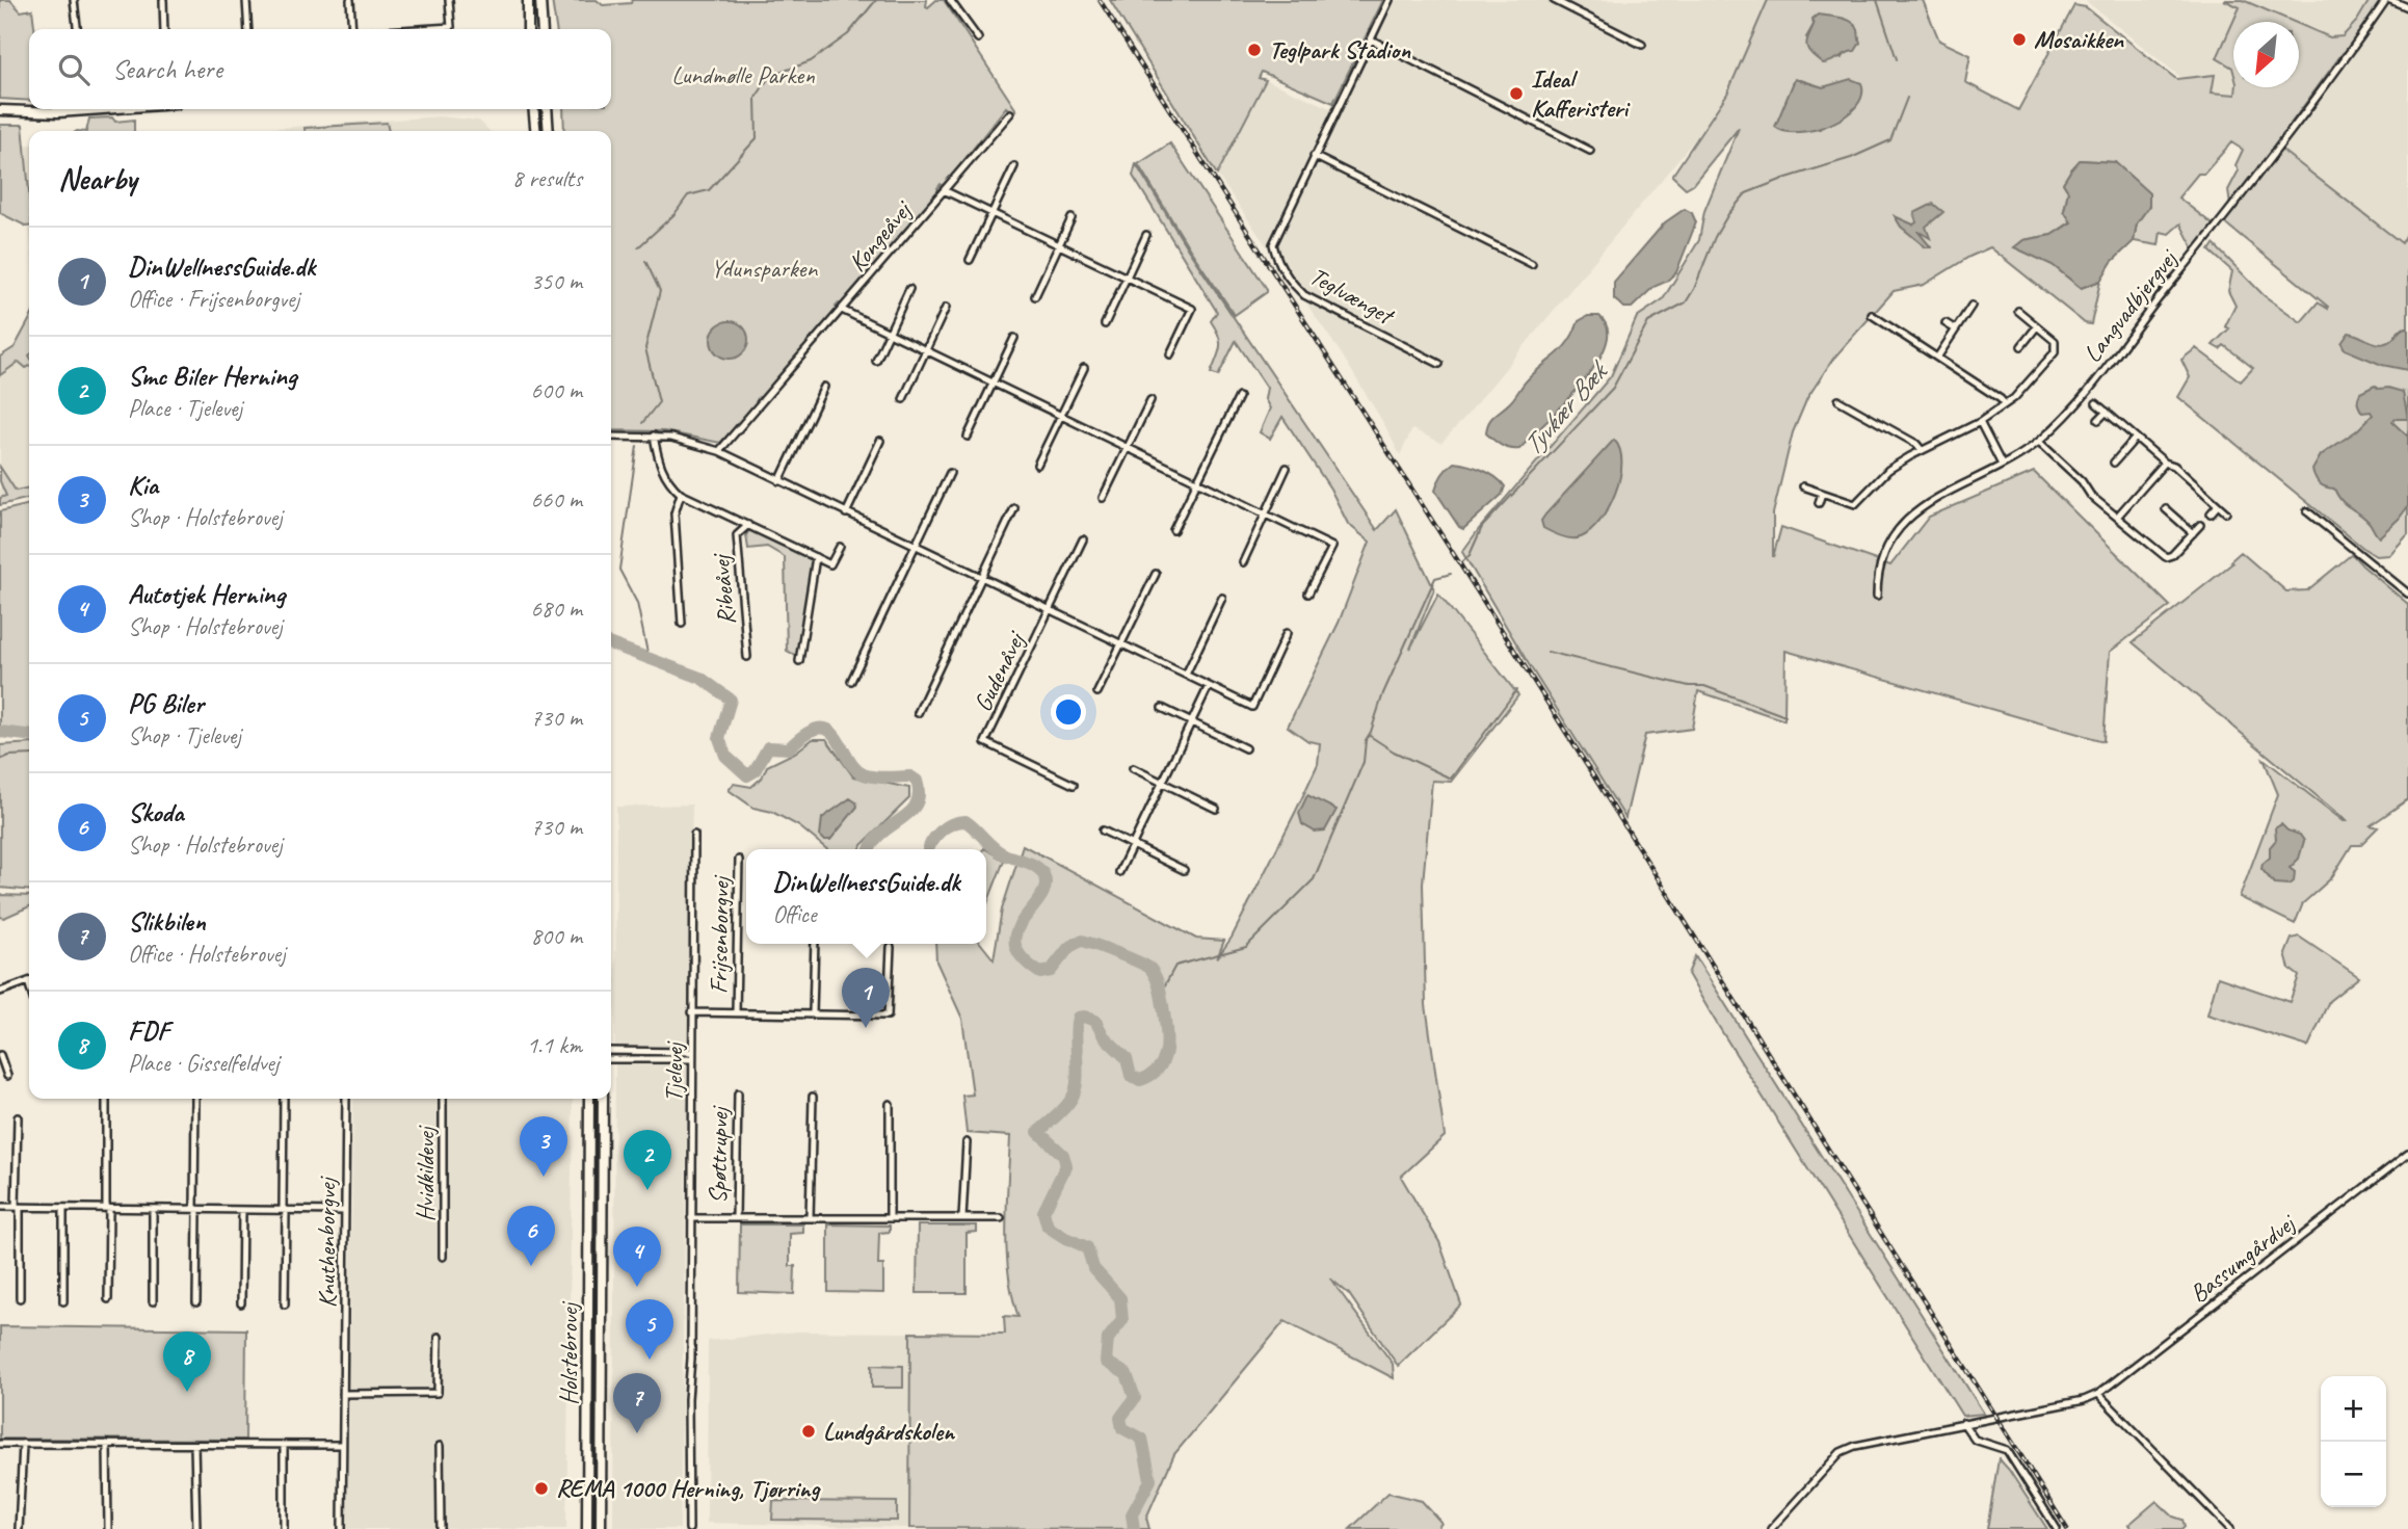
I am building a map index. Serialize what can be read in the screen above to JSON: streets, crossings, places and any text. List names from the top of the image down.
{
  "streets": {
    "main road": ["Holstebrovej"],
    "street": [
      "Kongeåvej",
      "Teglvænget",
      "Langvadbjergvej",
      "Ribeåvej",
      "Gudenåvej",
      "Frijsenborgvej",
      "Tjelevej",
      "Spøttrupvej",
      "Hvidkildevej",
      "Knuthenborgvej",
      "Bassumgårdvej"
    ]
  },
  "crossings": [
    ["Kongeåvej", "Gudenåvej"],
    ["Ribeåvej", "Gudenåvej"],
    ["Frijsenborgvej", "Tjelevej"],
    ["Tjelevej", "Spøttrupvej"]
  ],
  "water": ["Tyvkær Bæk"],
  "parks": ["Lundmølle Parken", "Ydunsparken"],
  "places": [
    "Mosaikken",
    "Teglpark Stadion",
    "Ideal Kafferisteri",
    "Lundgårdskolen",
    "REMA 1000 Herning, Tjørring"
  ],
  "north": "bottom left",
  "page": {
    "search": "Search here",
    "heading": ["Nearby", "8 results"],
    "list": [
      {
        "mark": "1",
        "name": "DinWellnessGuide.dk",
        "note": "Office · Frijsenborgvej",
        "value": "350 m"
      },
      {
        "mark": "2",
        "name": "Smc Biler Herning",
        "note": "Place · Tjelevej",
        "value": "600 m"
      },
      {
        "mark": "3",
        "name": "Kia",
        "note": "Shop · Holstebrovej",
        "value": "660 m"
      },
      {
        "mark": "4",
        "name": "Autotjek Herning",
        "note": "Shop · Holstebrovej",
        "value": "680 m"
      },
      {
        "mark": "5",
        "name": "PG Biler",
        "note": "Shop · Tjelevej",
        "value": "730 m"
      },
      {
        "mark": "6",
        "name": "Skoda",
        "note": "Shop · Holstebrovej",
        "value": "730 m"
      },
      {
        "mark": "7",
        "name": "Slikbilen",
        "note": "Office · Holstebrovej",
        "value": "800 m"
      },
      {
        "mark": "8",
        "name": "FDF",
        "note": "Place · Gisselfeldvej",
        "value": "1.1 km"
      }
    ],
    "popup": ["DinWellnessGuide.dk", "Office"],
    "pins": [
      "1",
      "3",
      "2",
      "6",
      "4",
      "5",
      "8",
      "7"
    ],
    "map_buttons": ["+", "−"]
  }
}
